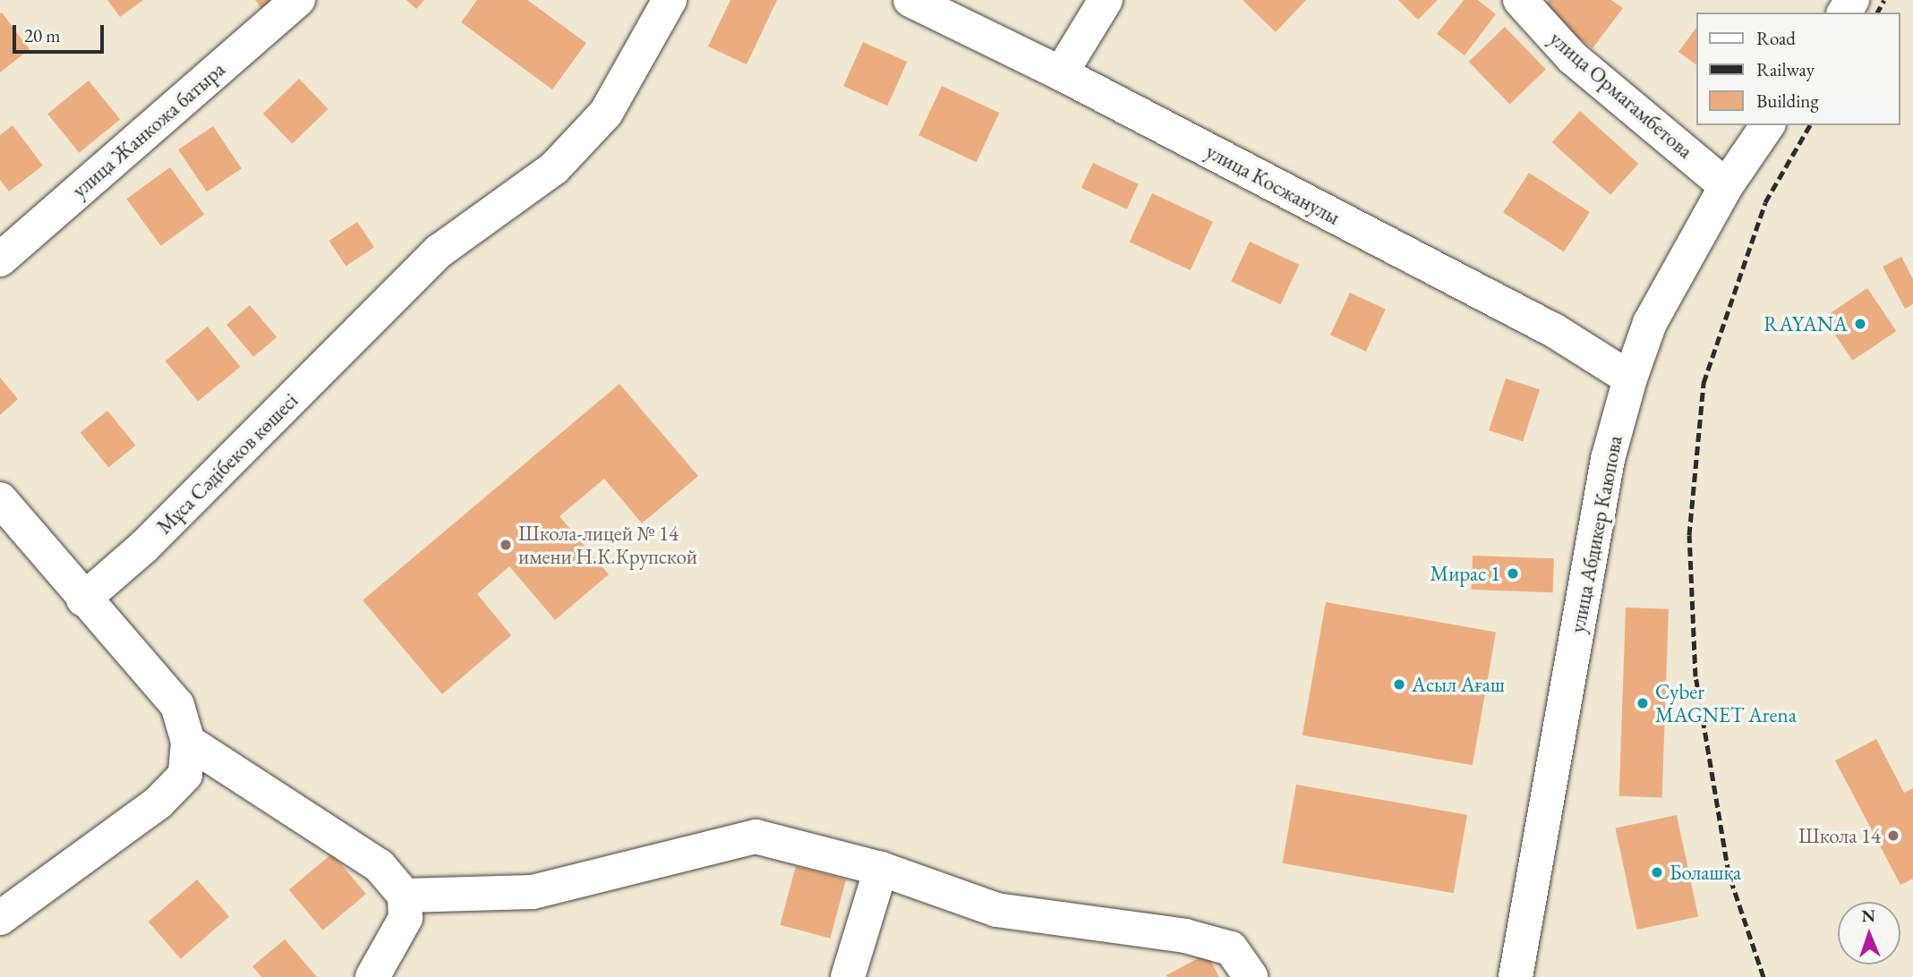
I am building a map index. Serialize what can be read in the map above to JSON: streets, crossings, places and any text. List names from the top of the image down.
{
  "streets": {
    "street": [
      "улица Ормагамбетова",
      "улица Жанкожа батыра",
      "улица Косжанулы",
      "Мұса Сәдібеков көшесі",
      "улица Абдикер Каюпова"
    ]
  },
  "crossings": [
    ["улица Ормагамбетова", "улица Абдикер Каюпова"],
    ["улица Косжанулы", "улица Абдикер Каюпова"]
  ],
  "places": [
    "RAYANA",
    "Школа-лицей № 14 имени Н.К.Крупской",
    "Мирас 1",
    "Асыл Ағаш",
    "Cyber MAGNET Arena",
    "Школа 14",
    "Болашқа"
  ],
  "legend": ["Road", "Railway", "Building"],
  "scale_bar": "20 m",
  "north": "top"
}
